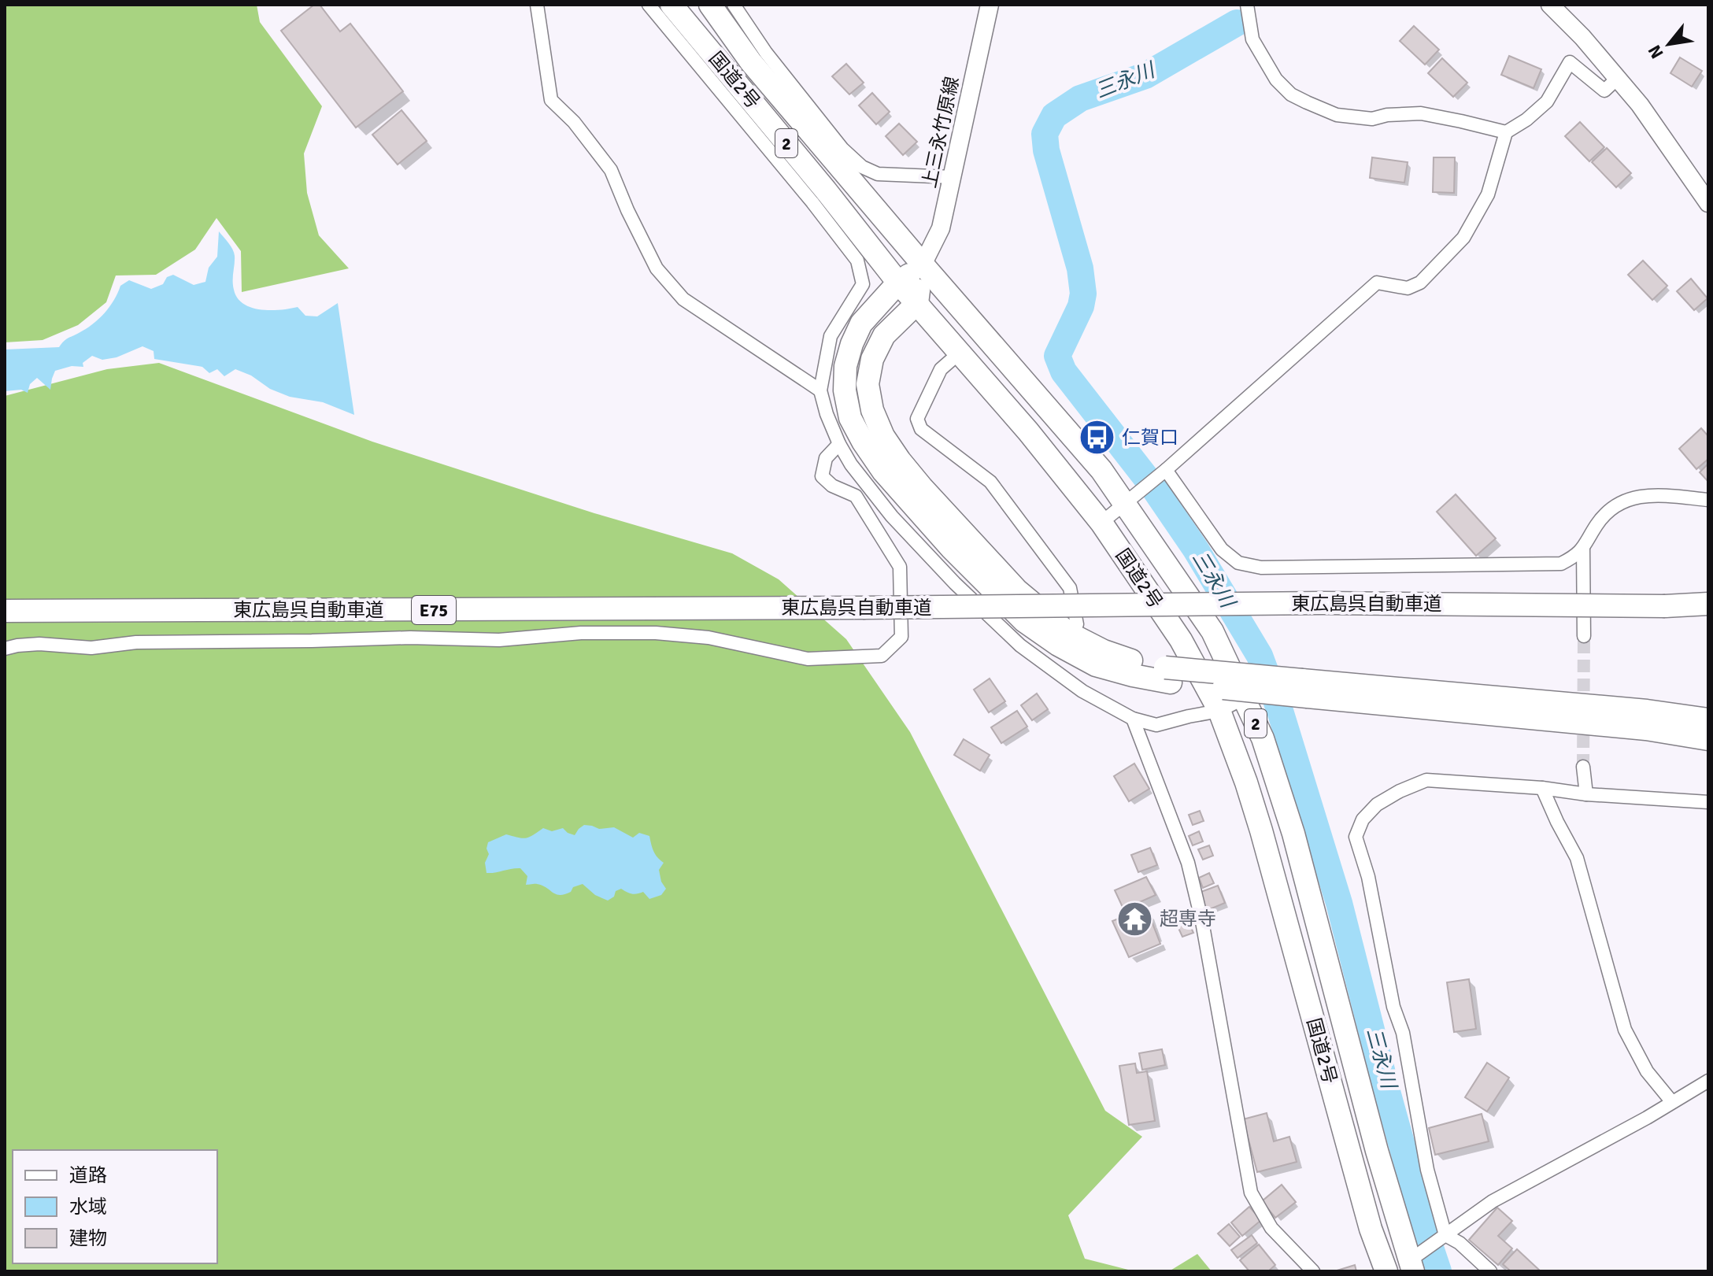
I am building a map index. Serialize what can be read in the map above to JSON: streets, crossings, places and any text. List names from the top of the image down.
{
  "streets": {
    "highway": [
      "国道2号",
      "2",
      "東広島呉自動車道",
      "E75"
    ],
    "main road": ["上三永竹原線"]
  },
  "crossings": [
    ["国道2号", "上三永竹原線"]
  ],
  "water": ["三永川"],
  "places": {
    "bus stop": ["仁賀口"],
    "temple": ["超専寺"]
  },
  "legend": ["道路", "水域", "建物"],
  "north": "bottom left"
}
